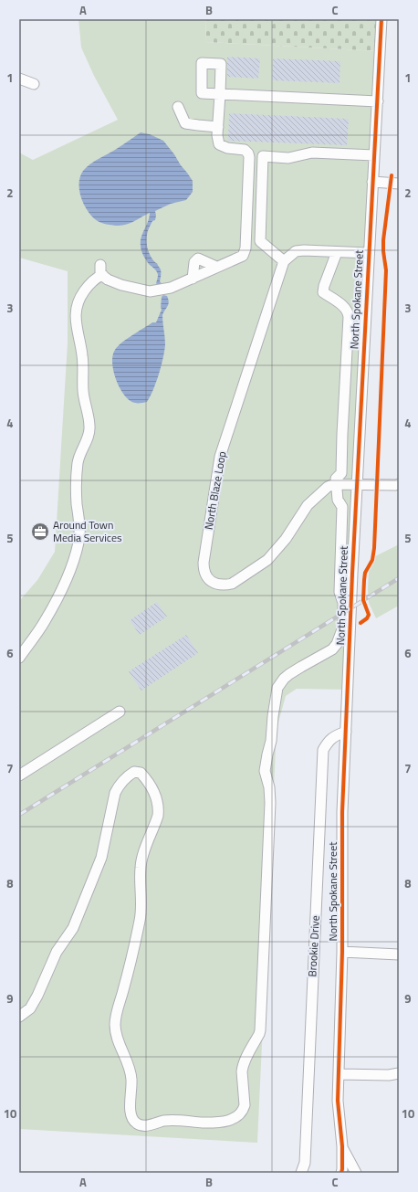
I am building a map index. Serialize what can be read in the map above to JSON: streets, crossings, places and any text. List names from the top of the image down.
{
  "streets": {
    "street": ["North Spokane Street", "North Blaze Loop", "Brookie Drive"]
  },
  "crossings": [
    ["North Spokane Street", "Brookie Drive"]
  ],
  "places": {
    "office": ["Around Town Media Services"]
  },
  "grid": {
    "columns": ["A", "B", "C"],
    "rows": [
      "1",
      "2",
      "3",
      "4",
      "5",
      "6",
      "7",
      "8",
      "9",
      "10"
    ]
  }
}
